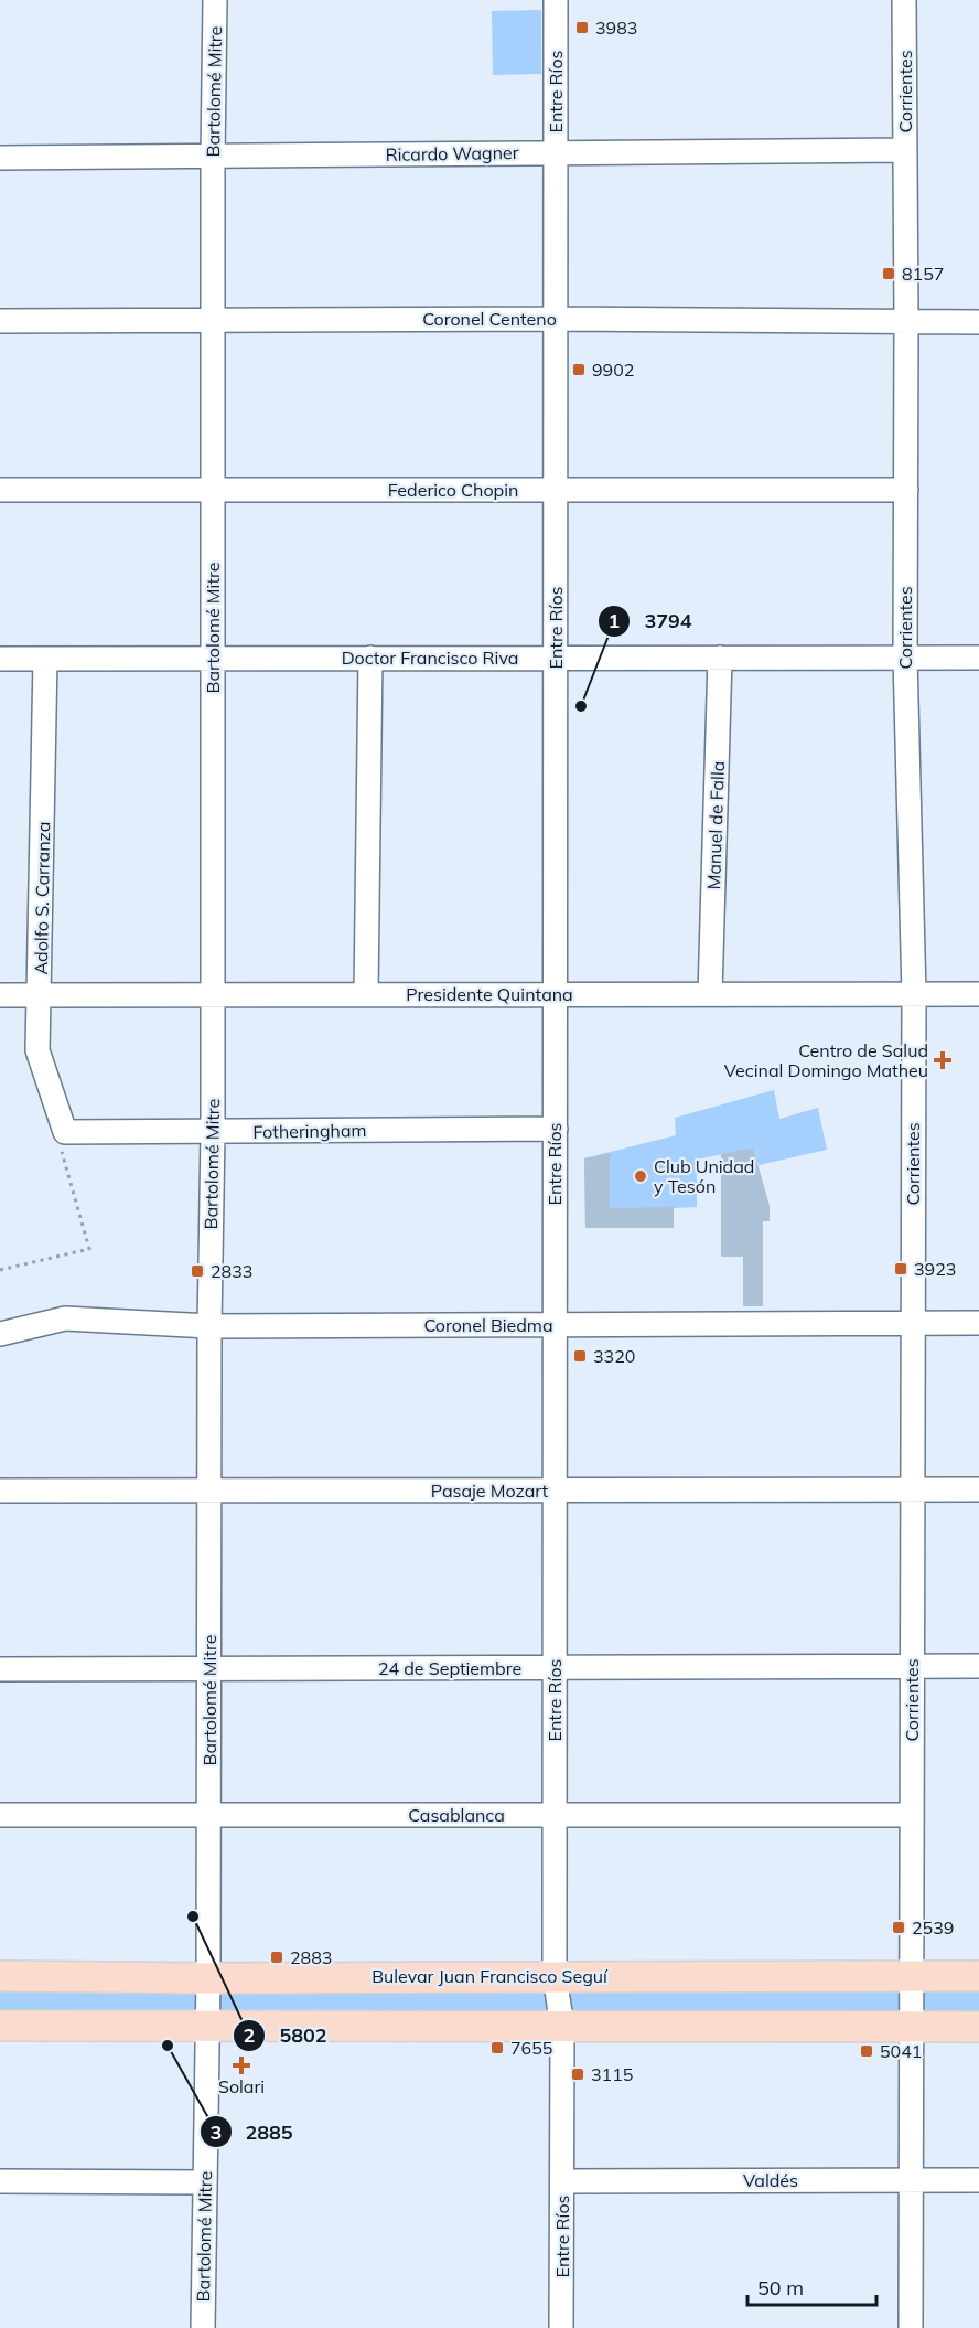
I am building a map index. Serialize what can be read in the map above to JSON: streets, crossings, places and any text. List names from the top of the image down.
{
  "streets": {
    "main road": ["Bulevar Juan Francisco Seguí"],
    "street": [
      "Bartolomé Mitre",
      "Entre Ríos",
      "Corrientes",
      "Ricardo Wagner",
      "Coronel Centeno",
      "Federico Chopin",
      "Doctor Francisco Riva",
      "Manuel de Falla",
      "Adolfo S. Carranza",
      "Presidente Quintana",
      "Fotheringham",
      "Coronel Biedma",
      "Pasaje Mozart",
      "24 de Septiembre",
      "Casablanca",
      "Valdés"
    ]
  },
  "crossings": [
    ["Bartolomé Mitre", "Ricardo Wagner"],
    ["Bartolomé Mitre", "Coronel Centeno"],
    ["Bartolomé Mitre", "Federico Chopin"],
    ["Bartolomé Mitre", "Doctor Francisco Riva"],
    ["Bartolomé Mitre", "Presidente Quintana"],
    ["Bartolomé Mitre", "Fotheringham"],
    ["Bartolomé Mitre", "Coronel Biedma"],
    ["Bartolomé Mitre", "Pasaje Mozart"],
    ["Bartolomé Mitre", "24 de Septiembre"],
    ["Bartolomé Mitre", "Casablanca"],
    ["Bartolomé Mitre", "Bulevar Juan Francisco Seguí"],
    ["Entre Ríos", "Ricardo Wagner"],
    ["Entre Ríos", "Coronel Centeno"],
    ["Entre Ríos", "Federico Chopin"],
    ["Entre Ríos", "Doctor Francisco Riva"],
    ["Entre Ríos", "Presidente Quintana"],
    ["Entre Ríos", "Fotheringham"],
    ["Entre Ríos", "Coronel Biedma"],
    ["Entre Ríos", "Pasaje Mozart"],
    ["Entre Ríos", "24 de Septiembre"],
    ["Entre Ríos", "Casablanca"],
    ["Entre Ríos", "Bulevar Juan Francisco Seguí"],
    ["Entre Ríos", "Valdés"],
    ["Corrientes", "Ricardo Wagner"],
    ["Corrientes", "Coronel Centeno"],
    ["Corrientes", "Federico Chopin"],
    ["Corrientes", "Doctor Francisco Riva"],
    ["Corrientes", "Presidente Quintana"],
    ["Corrientes", "Coronel Biedma"],
    ["Corrientes", "Pasaje Mozart"],
    ["Corrientes", "24 de Septiembre"],
    ["Corrientes", "Casablanca"],
    ["Corrientes", "Bulevar Juan Francisco Seguí"],
    ["Corrientes", "Valdés"],
    ["Doctor Francisco Riva", "Manuel de Falla"],
    ["Doctor Francisco Riva", "Adolfo S. Carranza"],
    ["Manuel de Falla", "Presidente Quintana"],
    ["Adolfo S. Carranza", "Presidente Quintana"],
    ["Adolfo S. Carranza", "Fotheringham"]
  ],
  "places": {
    "transit": [
      "3983",
      "8157",
      "9902",
      "3923",
      "2833",
      "3320",
      "2539",
      "2883",
      "7655",
      "5041",
      "3115"
    ],
    "other": [
      "3794",
      "Club Unidad y Tesón",
      "5802",
      "2885"
    ],
    "health": ["Centro de Salud Vecinal Domingo Matheu", "Solari"]
  },
  "scale_bar": "50 m"
}
